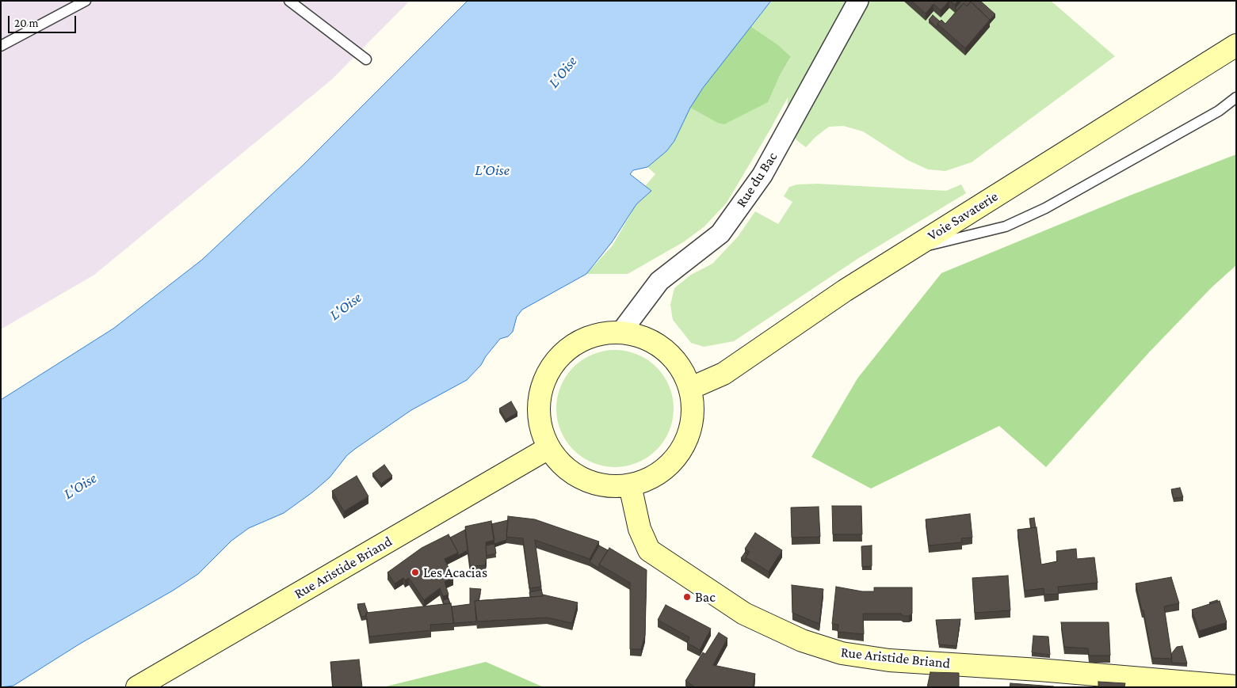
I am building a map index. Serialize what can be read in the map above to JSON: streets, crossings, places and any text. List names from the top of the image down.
{
  "streets": {
    "main road": ["Voie Savaterie", "Rue Aristide Briand"],
    "street": ["Rue du Bac"]
  },
  "water": ["L'Oise", "L’Oise"],
  "places": ["Les Acacias", "Bac"],
  "scale_bar": "20 m"
}
